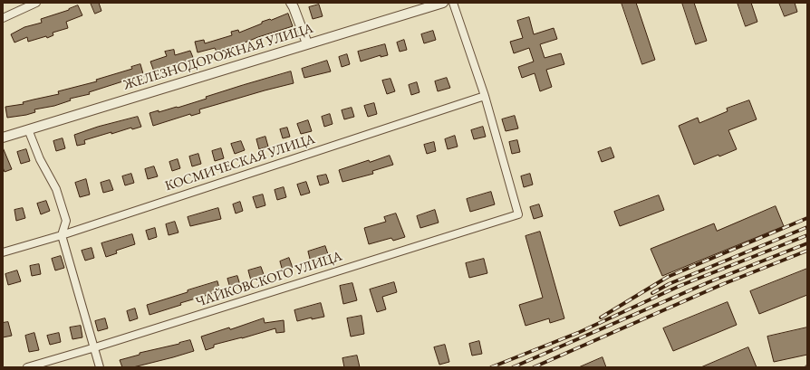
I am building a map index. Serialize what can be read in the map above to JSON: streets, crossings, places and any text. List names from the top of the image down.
{
  "streets": {
    "street": ["ЖЕЛЕЗНОДОРОЖНАЯ УЛИЦА", "КОСМИЧЕСКАЯ УЛИЦА", "ЧАЙКОВСКОГО УЛИЦА"]
  },
  "crossings": [
    ["КОСМИЧЕСКАЯ УЛИЦА", "ЧАЙКОВСКОГО УЛИЦА"]
  ]
}
